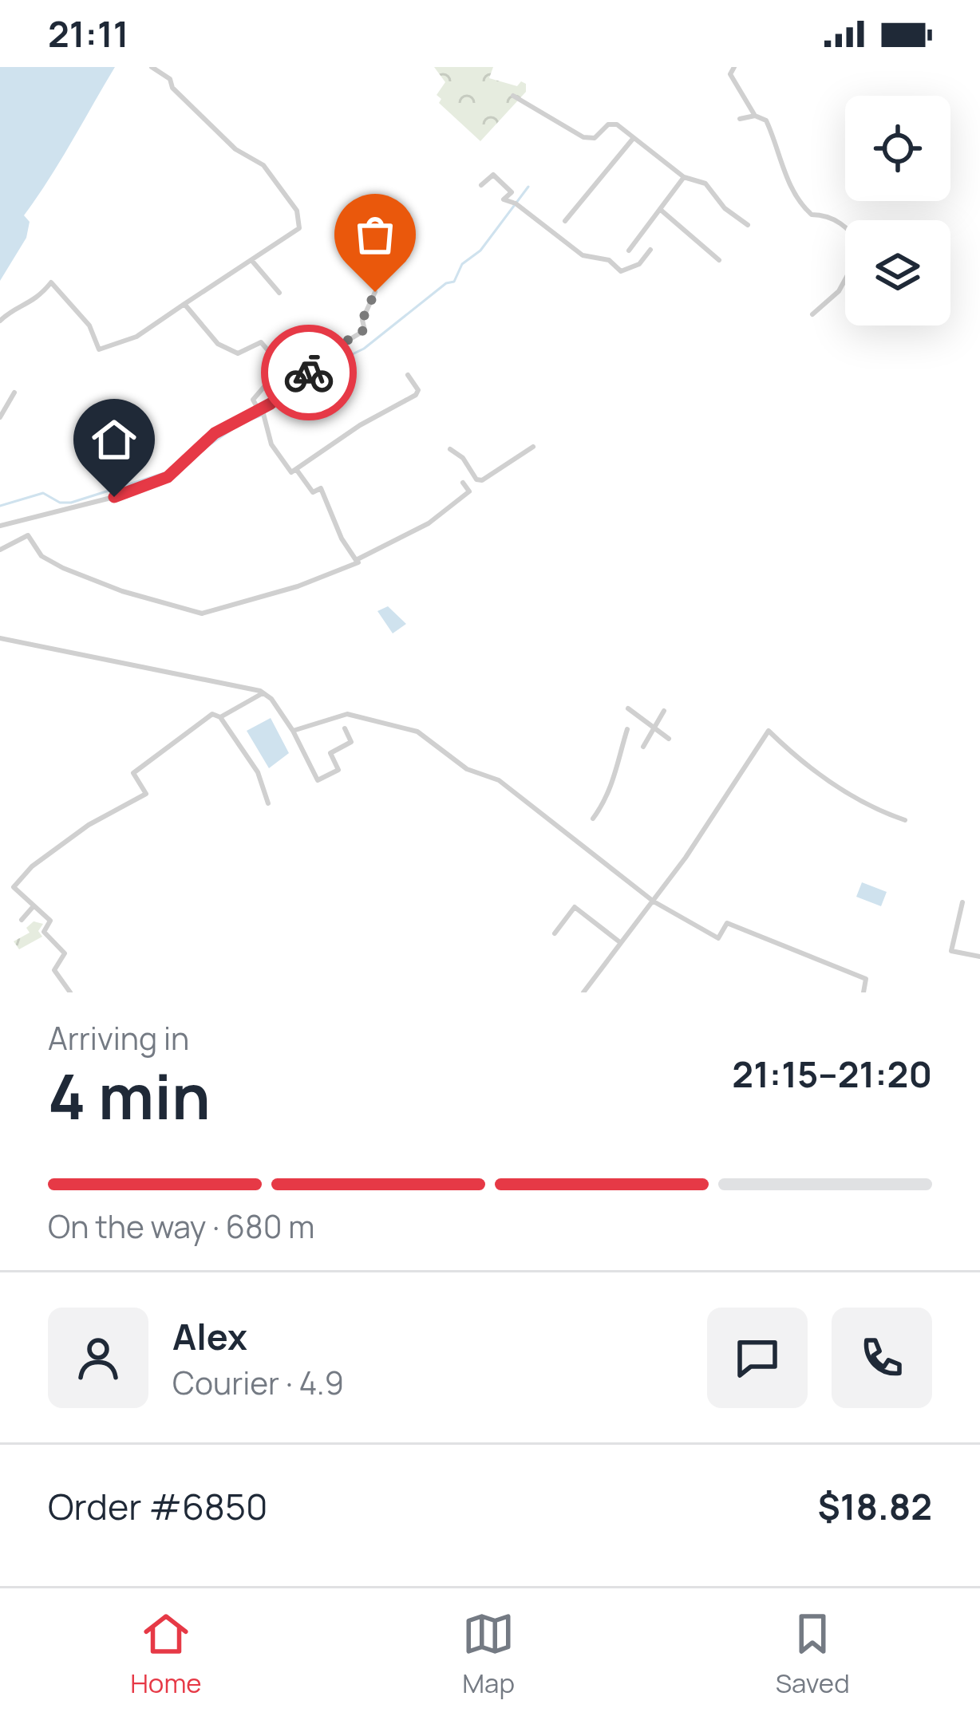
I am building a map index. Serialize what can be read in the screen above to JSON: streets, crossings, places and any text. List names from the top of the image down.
{
  "page": {
    "status": "21:11",
    "heading": ["4 min", "Arriving in", "21:15–21:20"],
    "panel": [
      "Alex",
      "Courier · 4.9",
      "Order #6850",
      "$18.82"
    ],
    "bar": "On the way · 680 m",
    "tabs": ["Home", "Map", "Saved"]
  }
}
